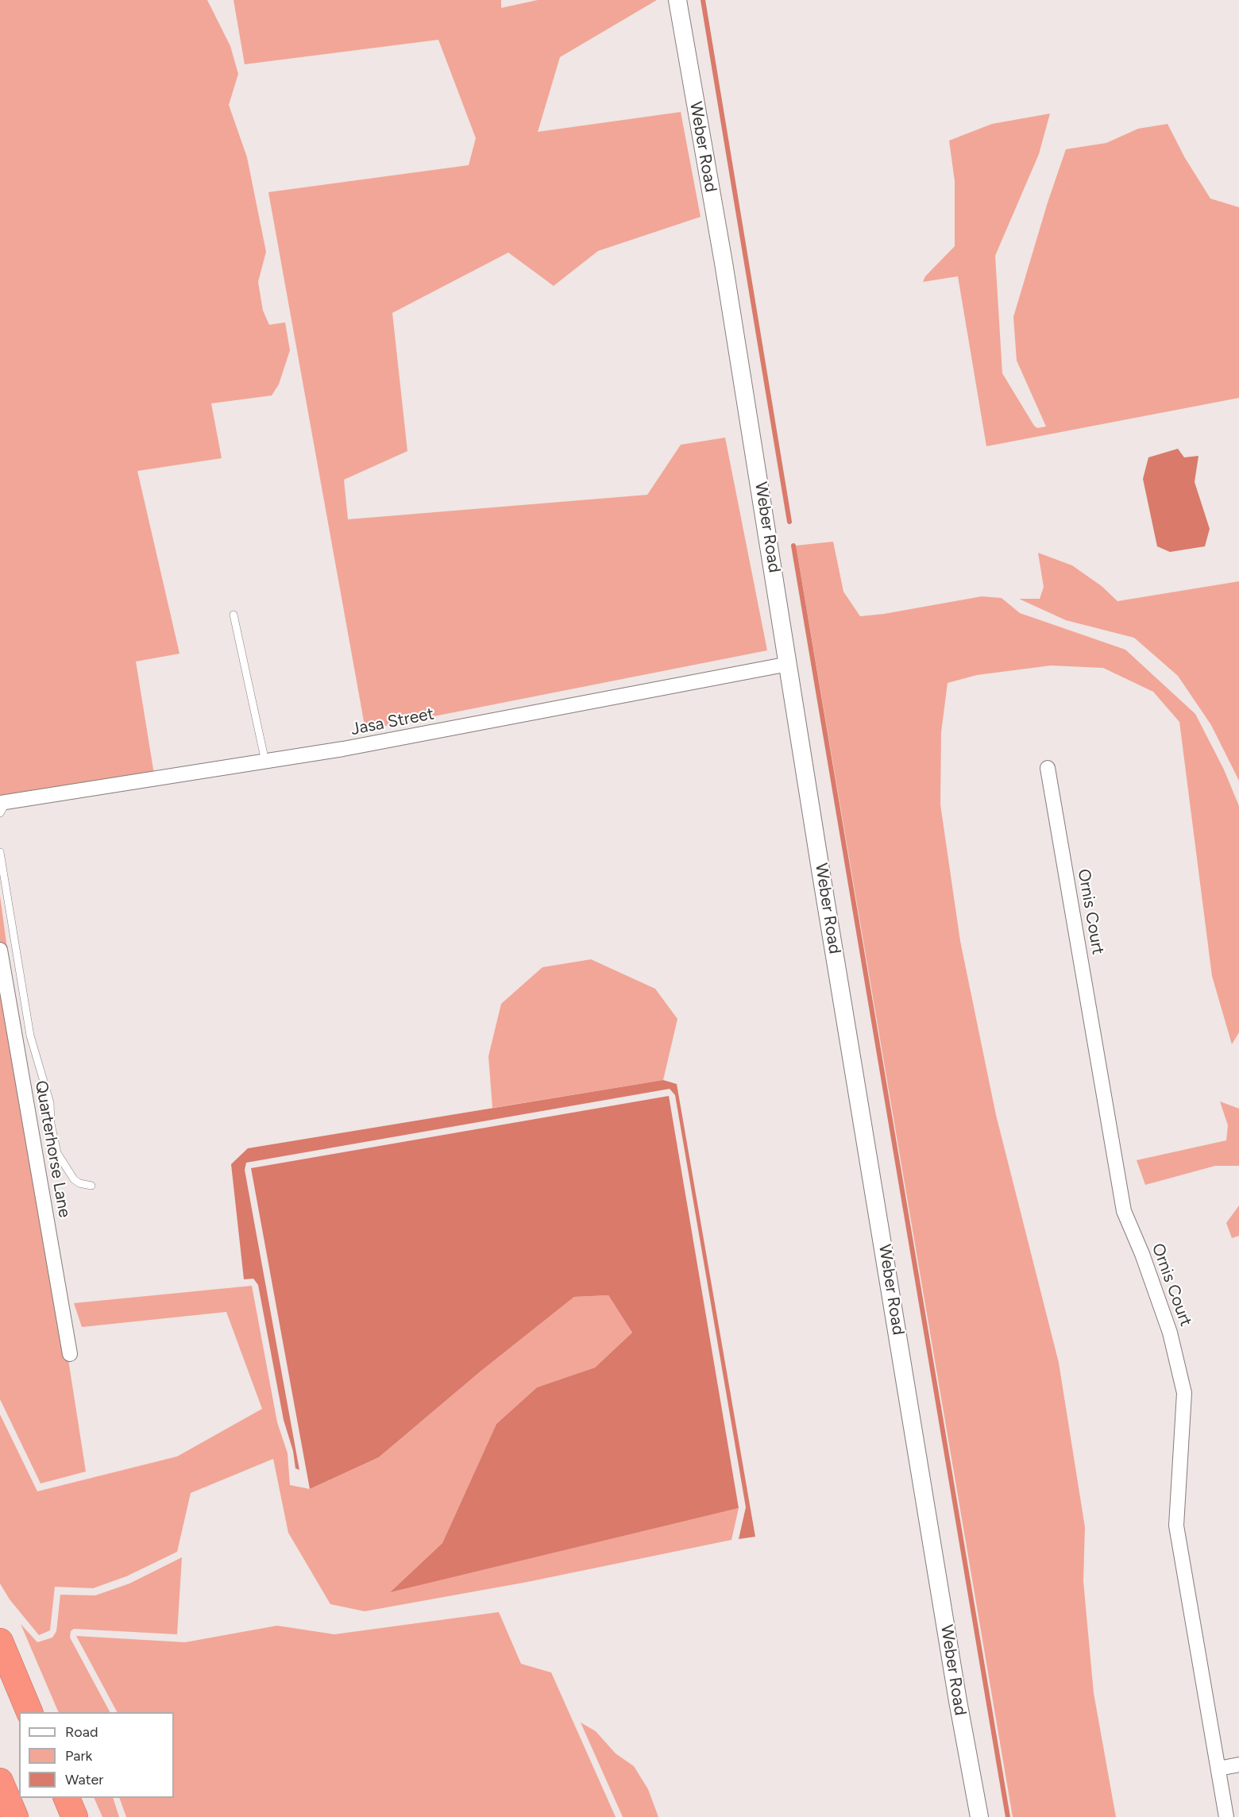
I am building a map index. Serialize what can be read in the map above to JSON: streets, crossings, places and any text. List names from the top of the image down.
{
  "streets": {
    "street": [
      "Weber Road",
      "Jasa Street",
      "Ornis Court",
      "Quarterhorse Lane"
    ]
  },
  "crossings": [
    ["Weber Road", "Jasa Street"]
  ],
  "legend": ["Road", "Park", "Water"]
}
